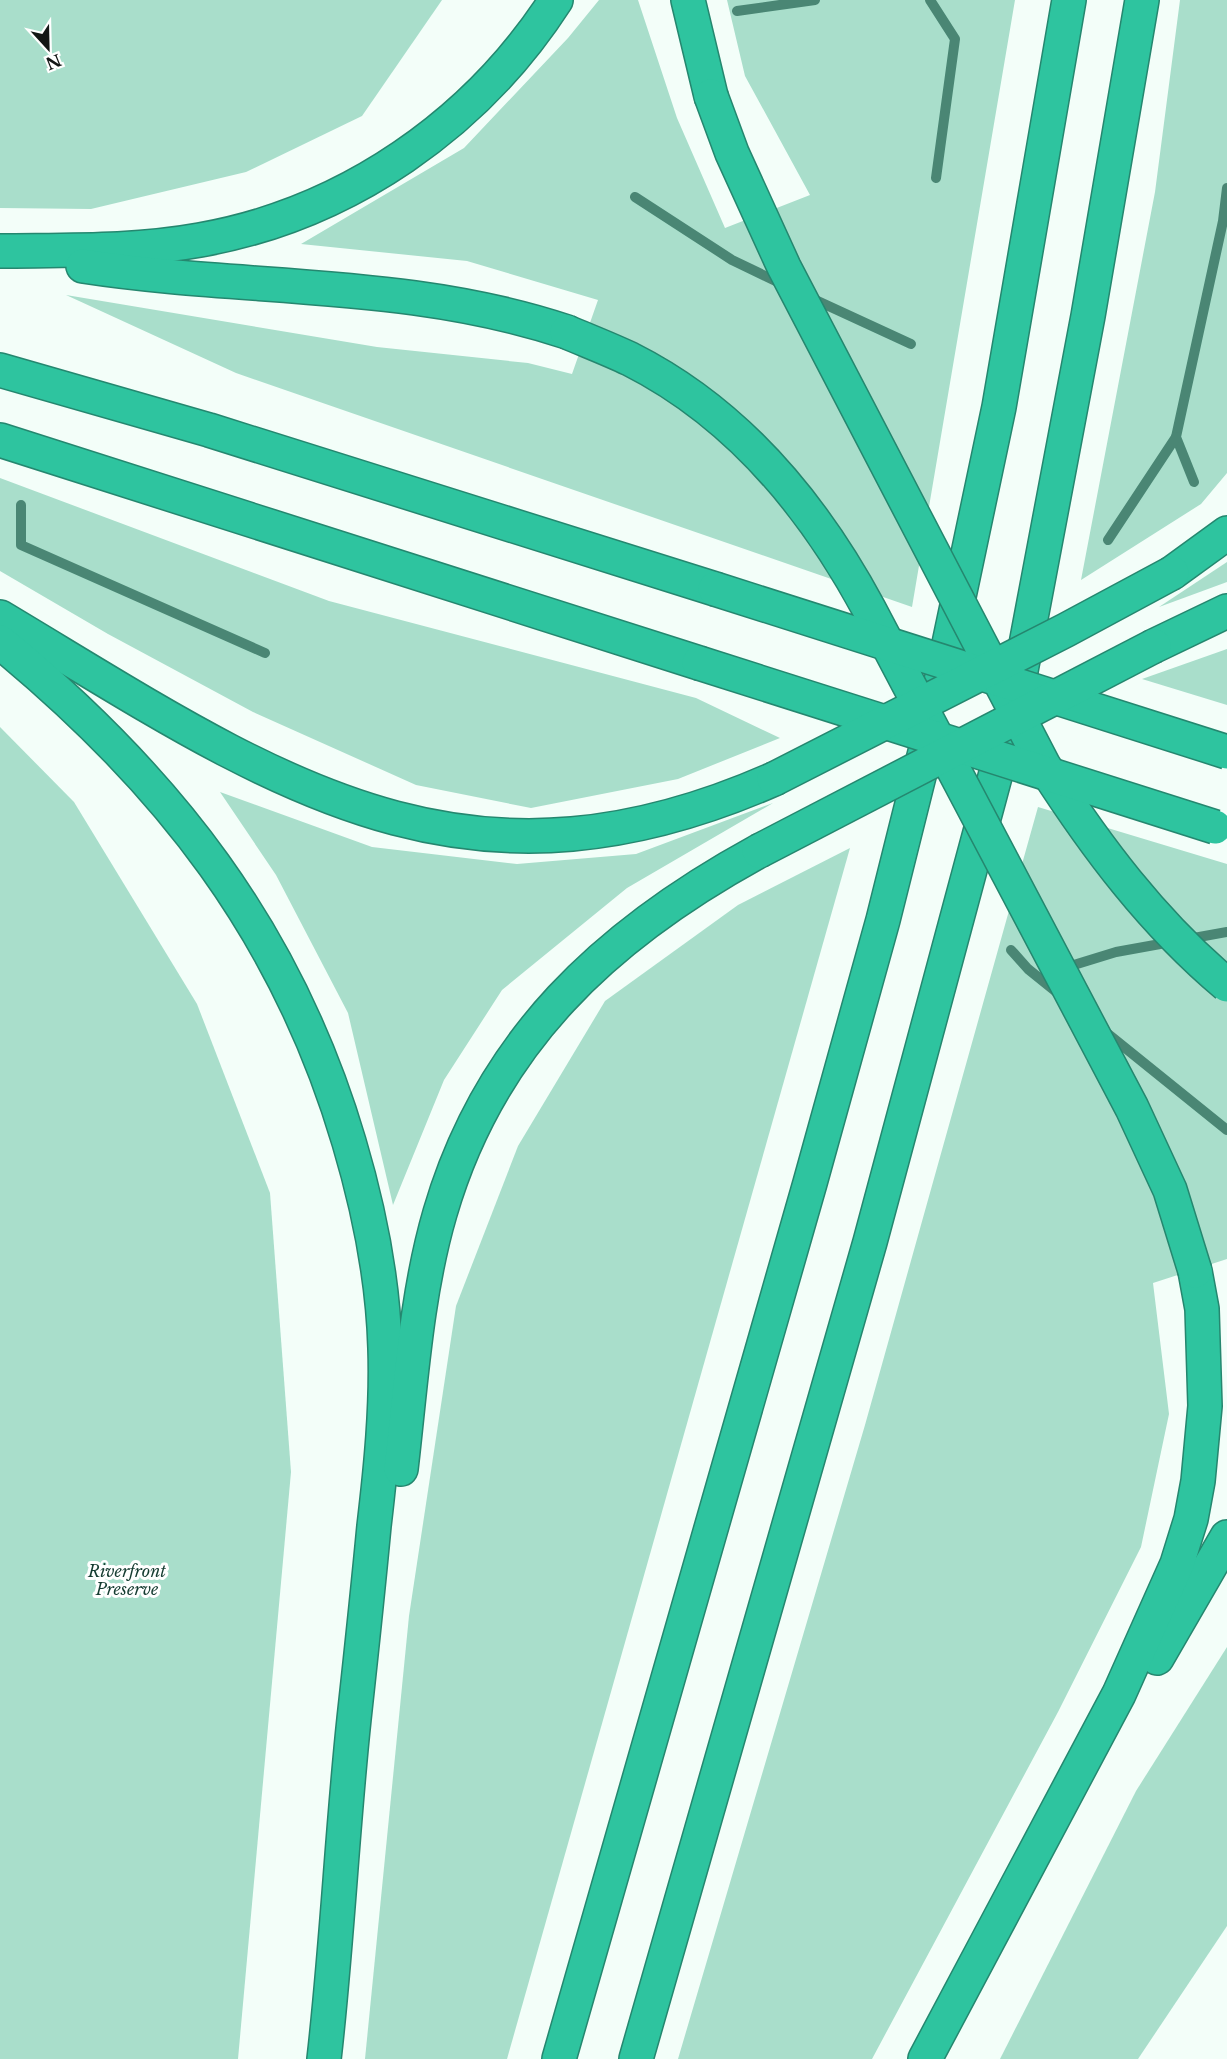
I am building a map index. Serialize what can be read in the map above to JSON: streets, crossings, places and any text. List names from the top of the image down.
{
  "parks": ["Riverfront Preserve"],
  "north": "bottom"
}
